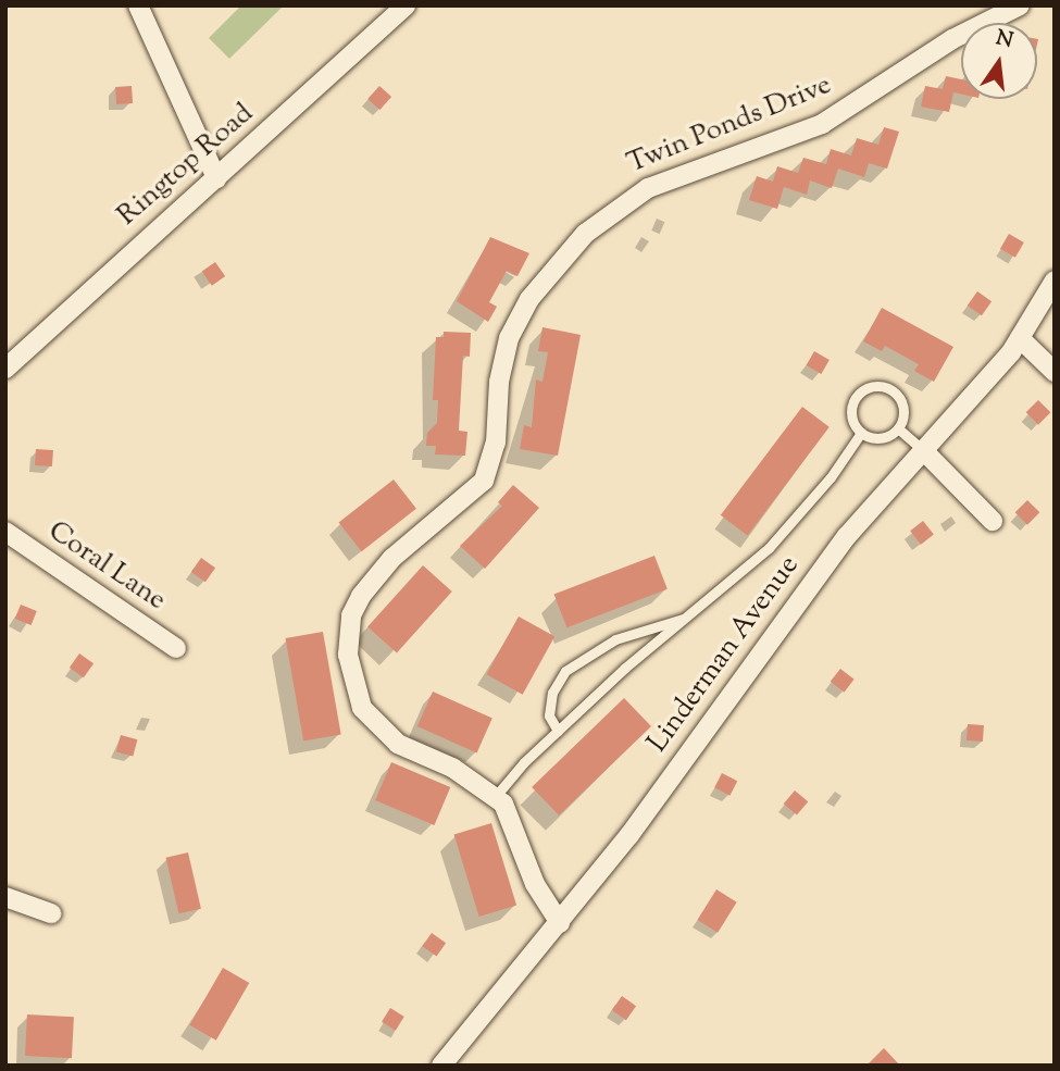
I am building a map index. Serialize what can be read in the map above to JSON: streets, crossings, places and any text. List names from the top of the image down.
{
  "streets": {
    "street": [
      "Twin Ponds Drive",
      "Ringtop Road",
      "Coral Lane",
      "Linderman Avenue"
    ]
  },
  "crossings": [
    ["Twin Ponds Drive", "Linderman Avenue"]
  ],
  "north": "top"
}
